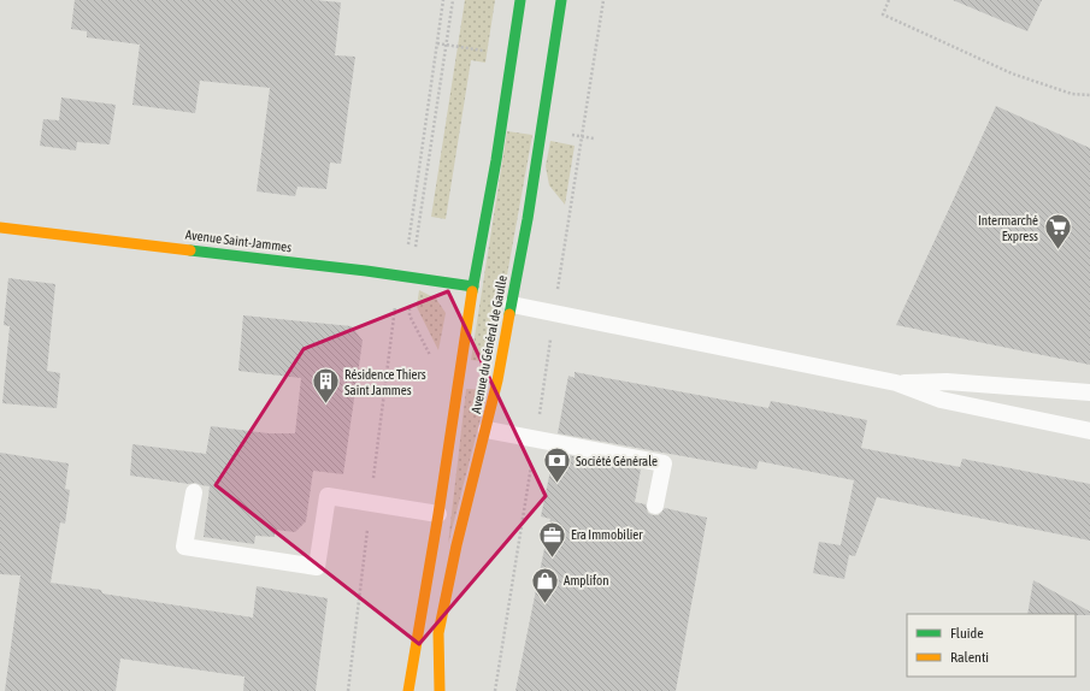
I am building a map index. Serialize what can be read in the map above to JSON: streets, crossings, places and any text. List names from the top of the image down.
{
  "streets": {
    "main road": ["Avenue Saint-Jammes", "Avenue du Général de Gaulle"]
  },
  "crossings": [
    ["Avenue Saint-Jammes", "Avenue du Général de Gaulle"]
  ],
  "places": {
    "supermarket": ["Intermarché Express"],
    "building": ["Résidence Thiers Saint Jammes"],
    "bank": ["Société Générale"],
    "office": ["Era Immobilier"],
    "shop": ["Amplifon"]
  },
  "legend": ["Fluide", "Ralenti"]
}
